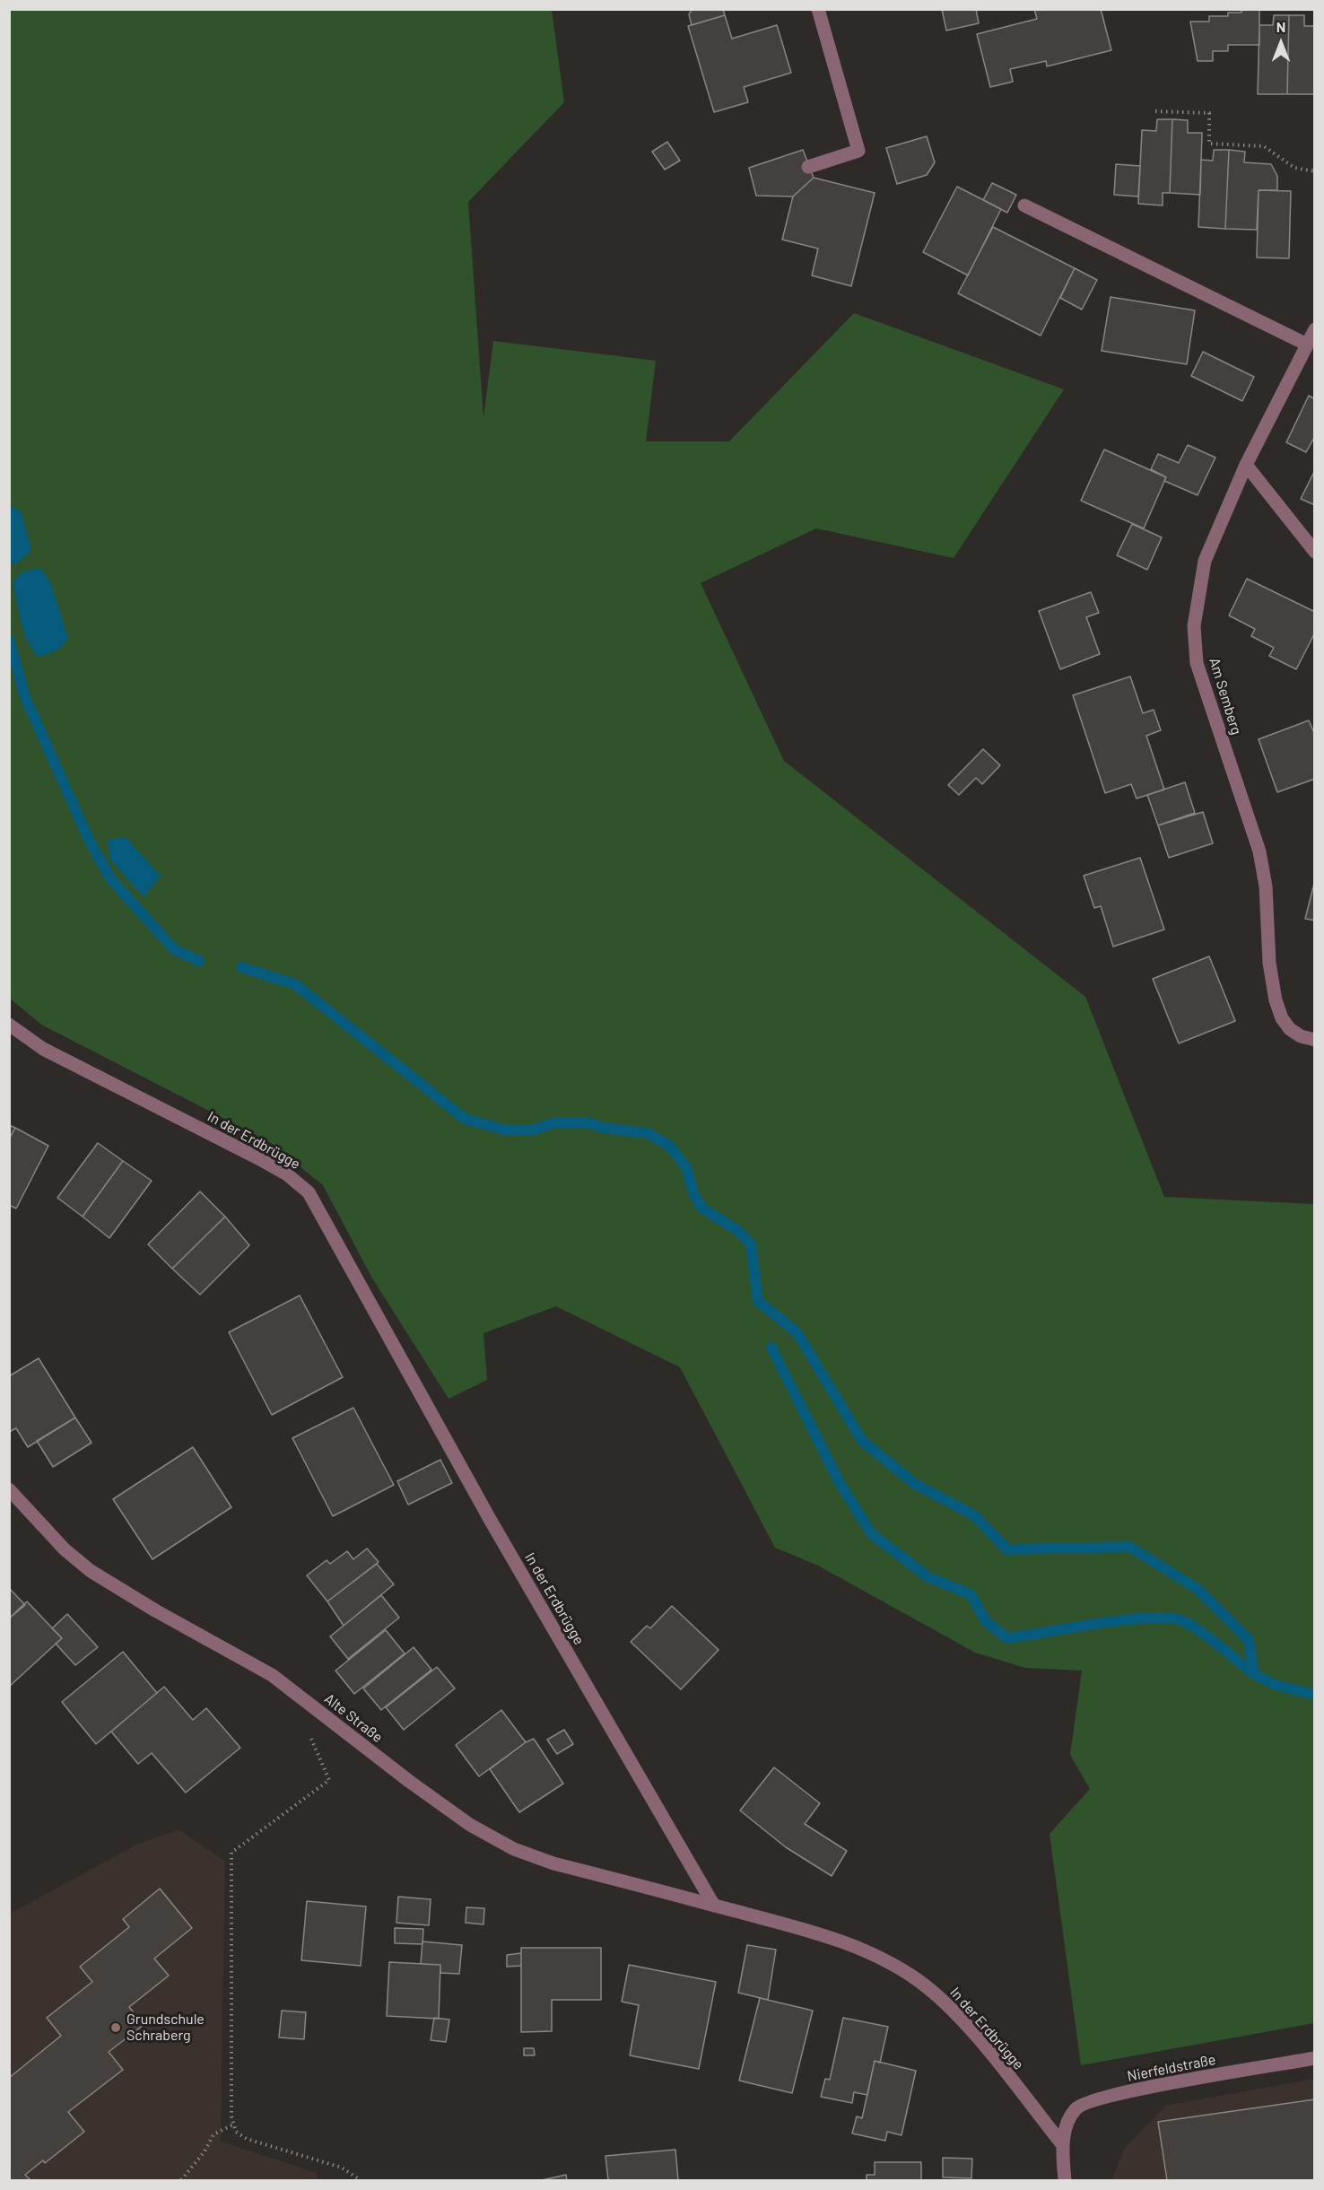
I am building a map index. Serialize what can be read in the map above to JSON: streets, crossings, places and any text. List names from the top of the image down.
{
  "streets": {
    "street": [
      "Am Semberg",
      "In der Erdbrügge",
      "Alte Straße",
      "Nierfeldstraße"
    ]
  },
  "crossings": [
    ["In der Erdbrügge", "Alte Straße"],
    ["In der Erdbrügge", "Nierfeldstraße"]
  ],
  "places": ["Grundschule Schraberg"],
  "north": "top"
}
